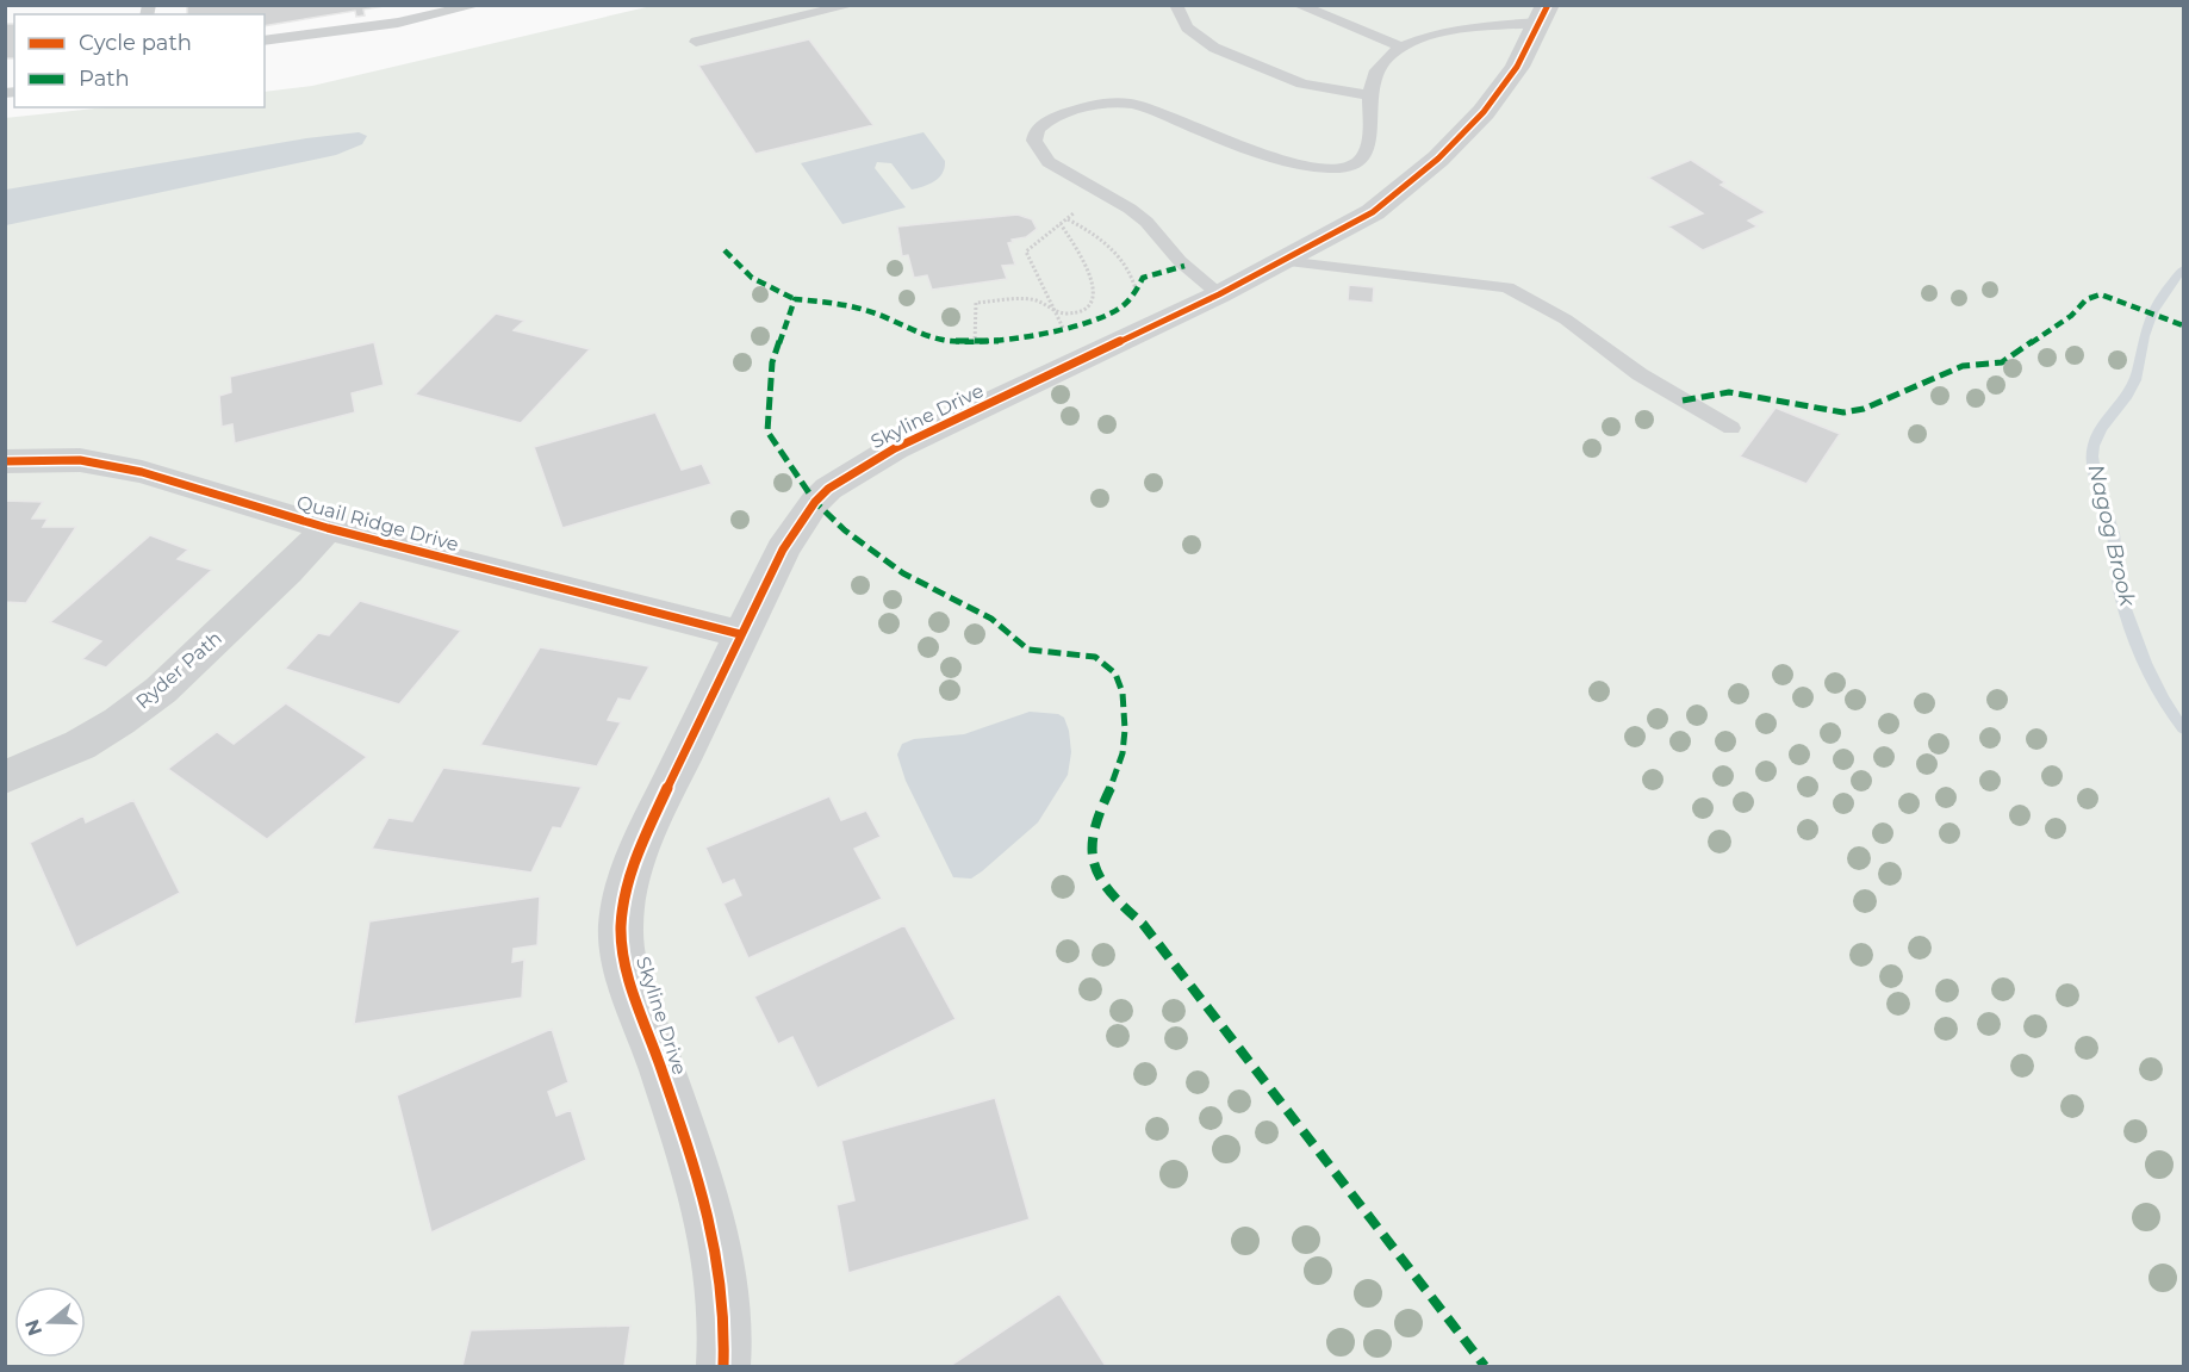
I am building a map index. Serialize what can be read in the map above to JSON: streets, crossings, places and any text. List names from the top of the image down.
{
  "streets": {
    "street": ["Skyline Drive", "Quail Ridge Drive", "Ryder Path"]
  },
  "crossings": [
    ["Skyline Drive", "Quail Ridge Drive"],
    ["Quail Ridge Drive", "Ryder Path"]
  ],
  "water": ["Nagog Brook"],
  "legend": ["Cycle path", "Path"],
  "north": "left"
}
